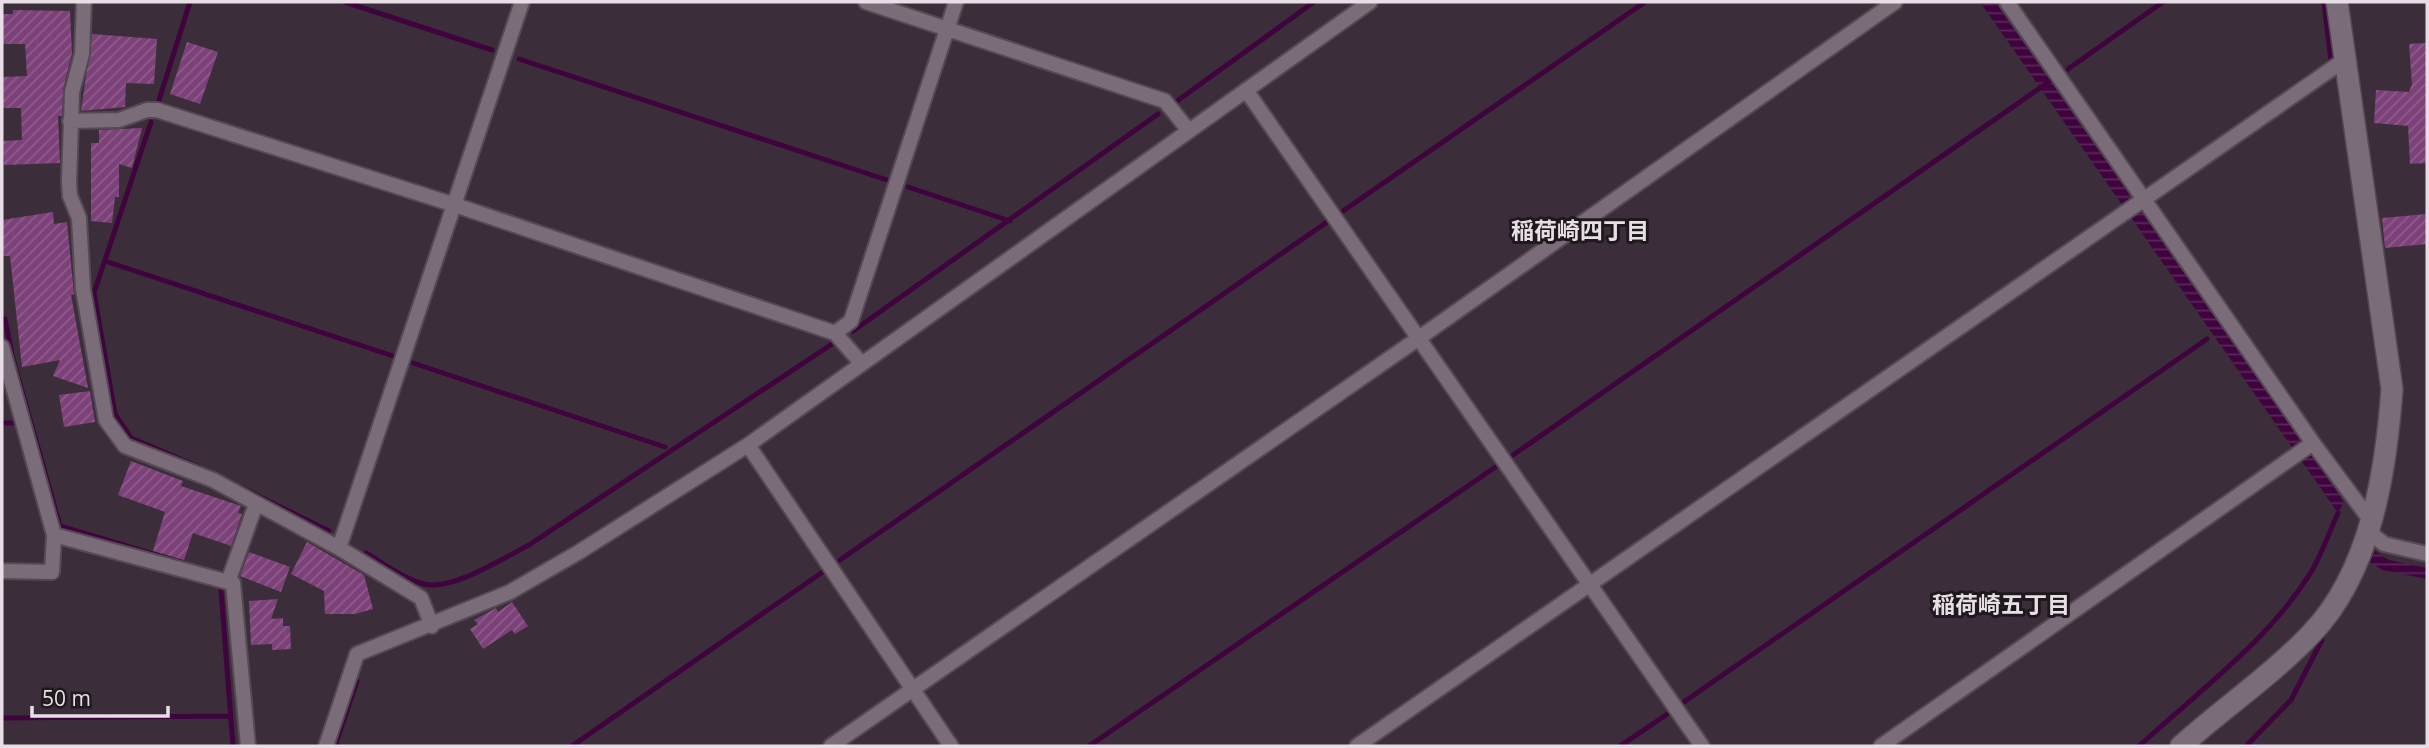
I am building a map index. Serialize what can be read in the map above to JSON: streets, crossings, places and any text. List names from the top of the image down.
{
  "districts": ["稲荷崎四丁目", "稲荷崎五丁目"],
  "scale_bar": "50 m"
}
